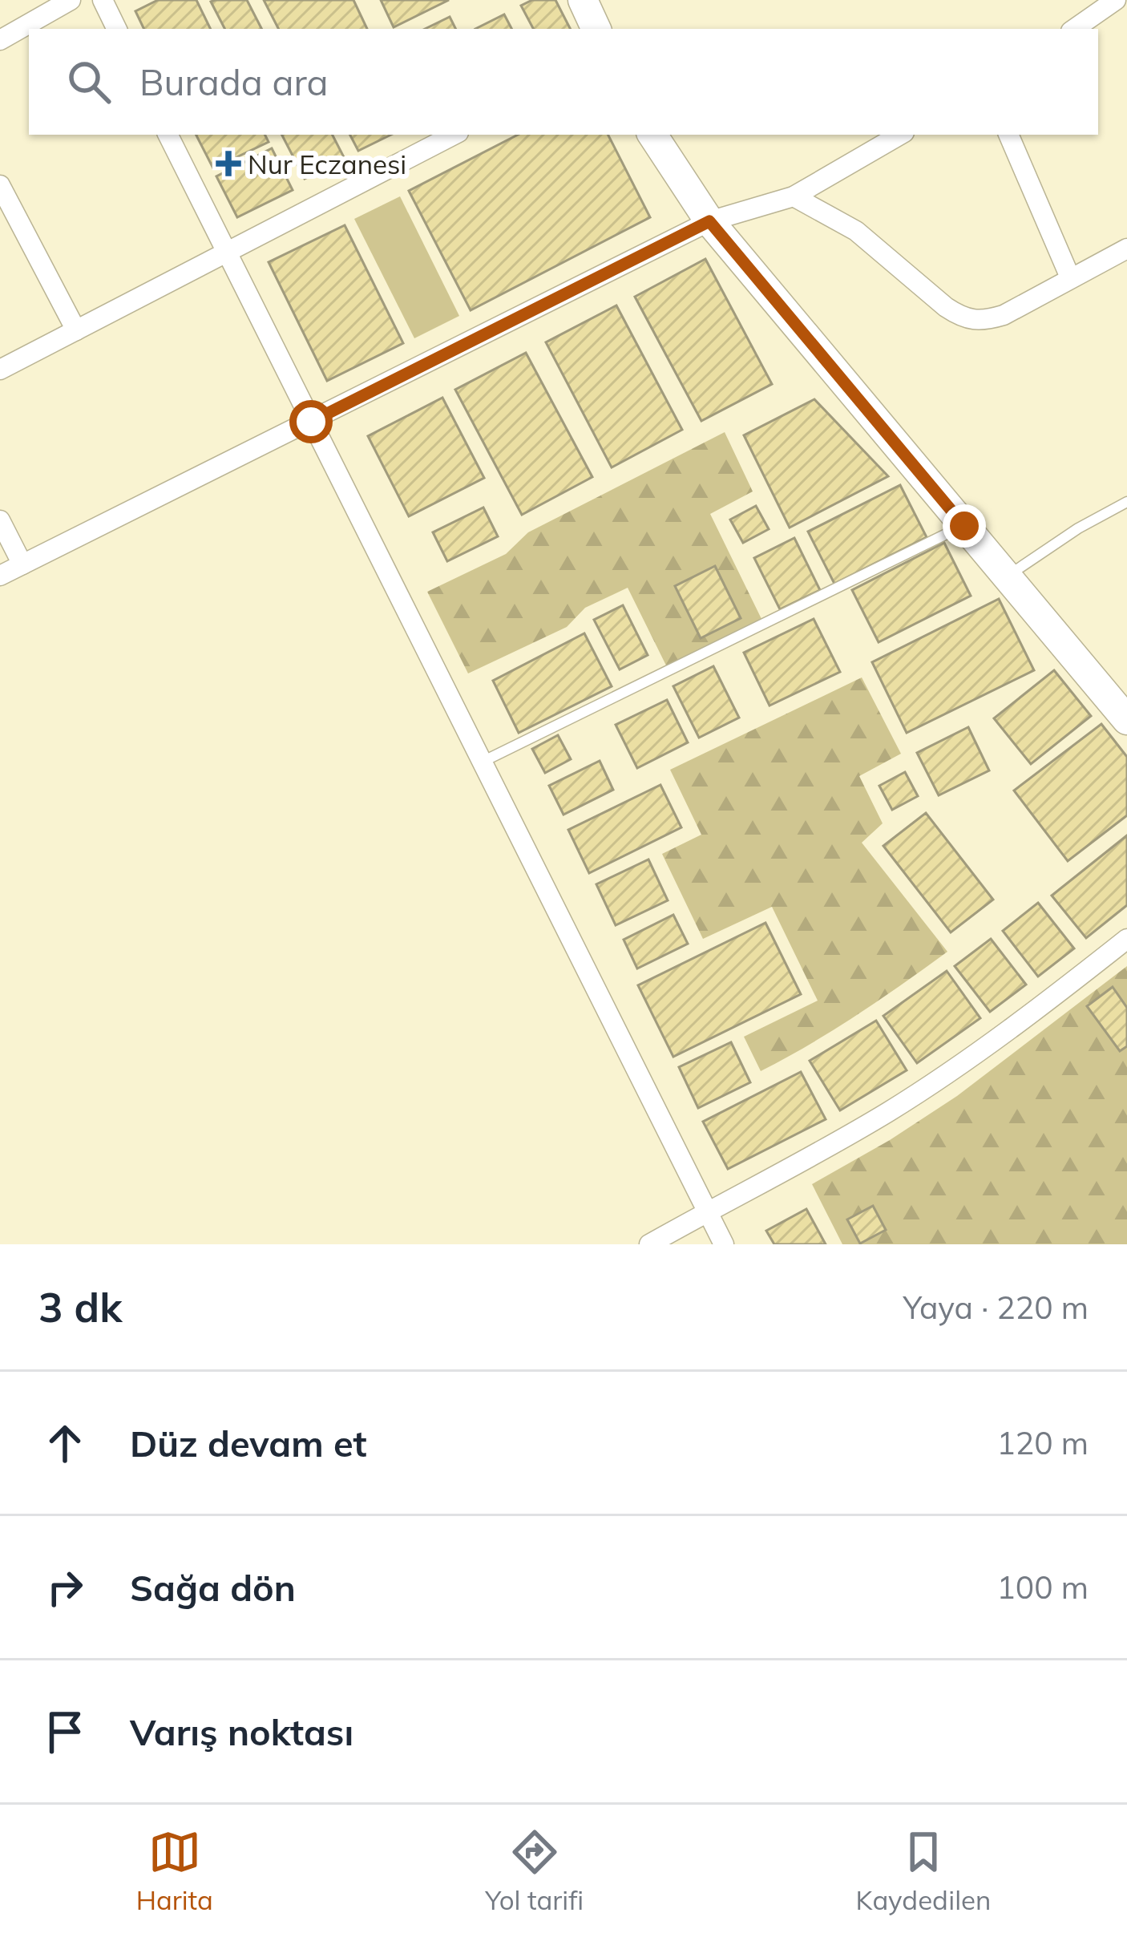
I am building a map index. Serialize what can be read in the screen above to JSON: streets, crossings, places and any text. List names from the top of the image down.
{
  "places": {
    "health": ["Nur Eczanesi"]
  },
  "page": {
    "search": "Burada ara",
    "heading": ["3 dk", "Yaya · 220 m"],
    "list": [
      ["Düz devam et", "120 m"],
      ["Sağa dön", "100 m"],
      "Varış noktası"
    ],
    "nav": ["Harita", "Yol tarifi", "Kaydedilen"]
  }
}
